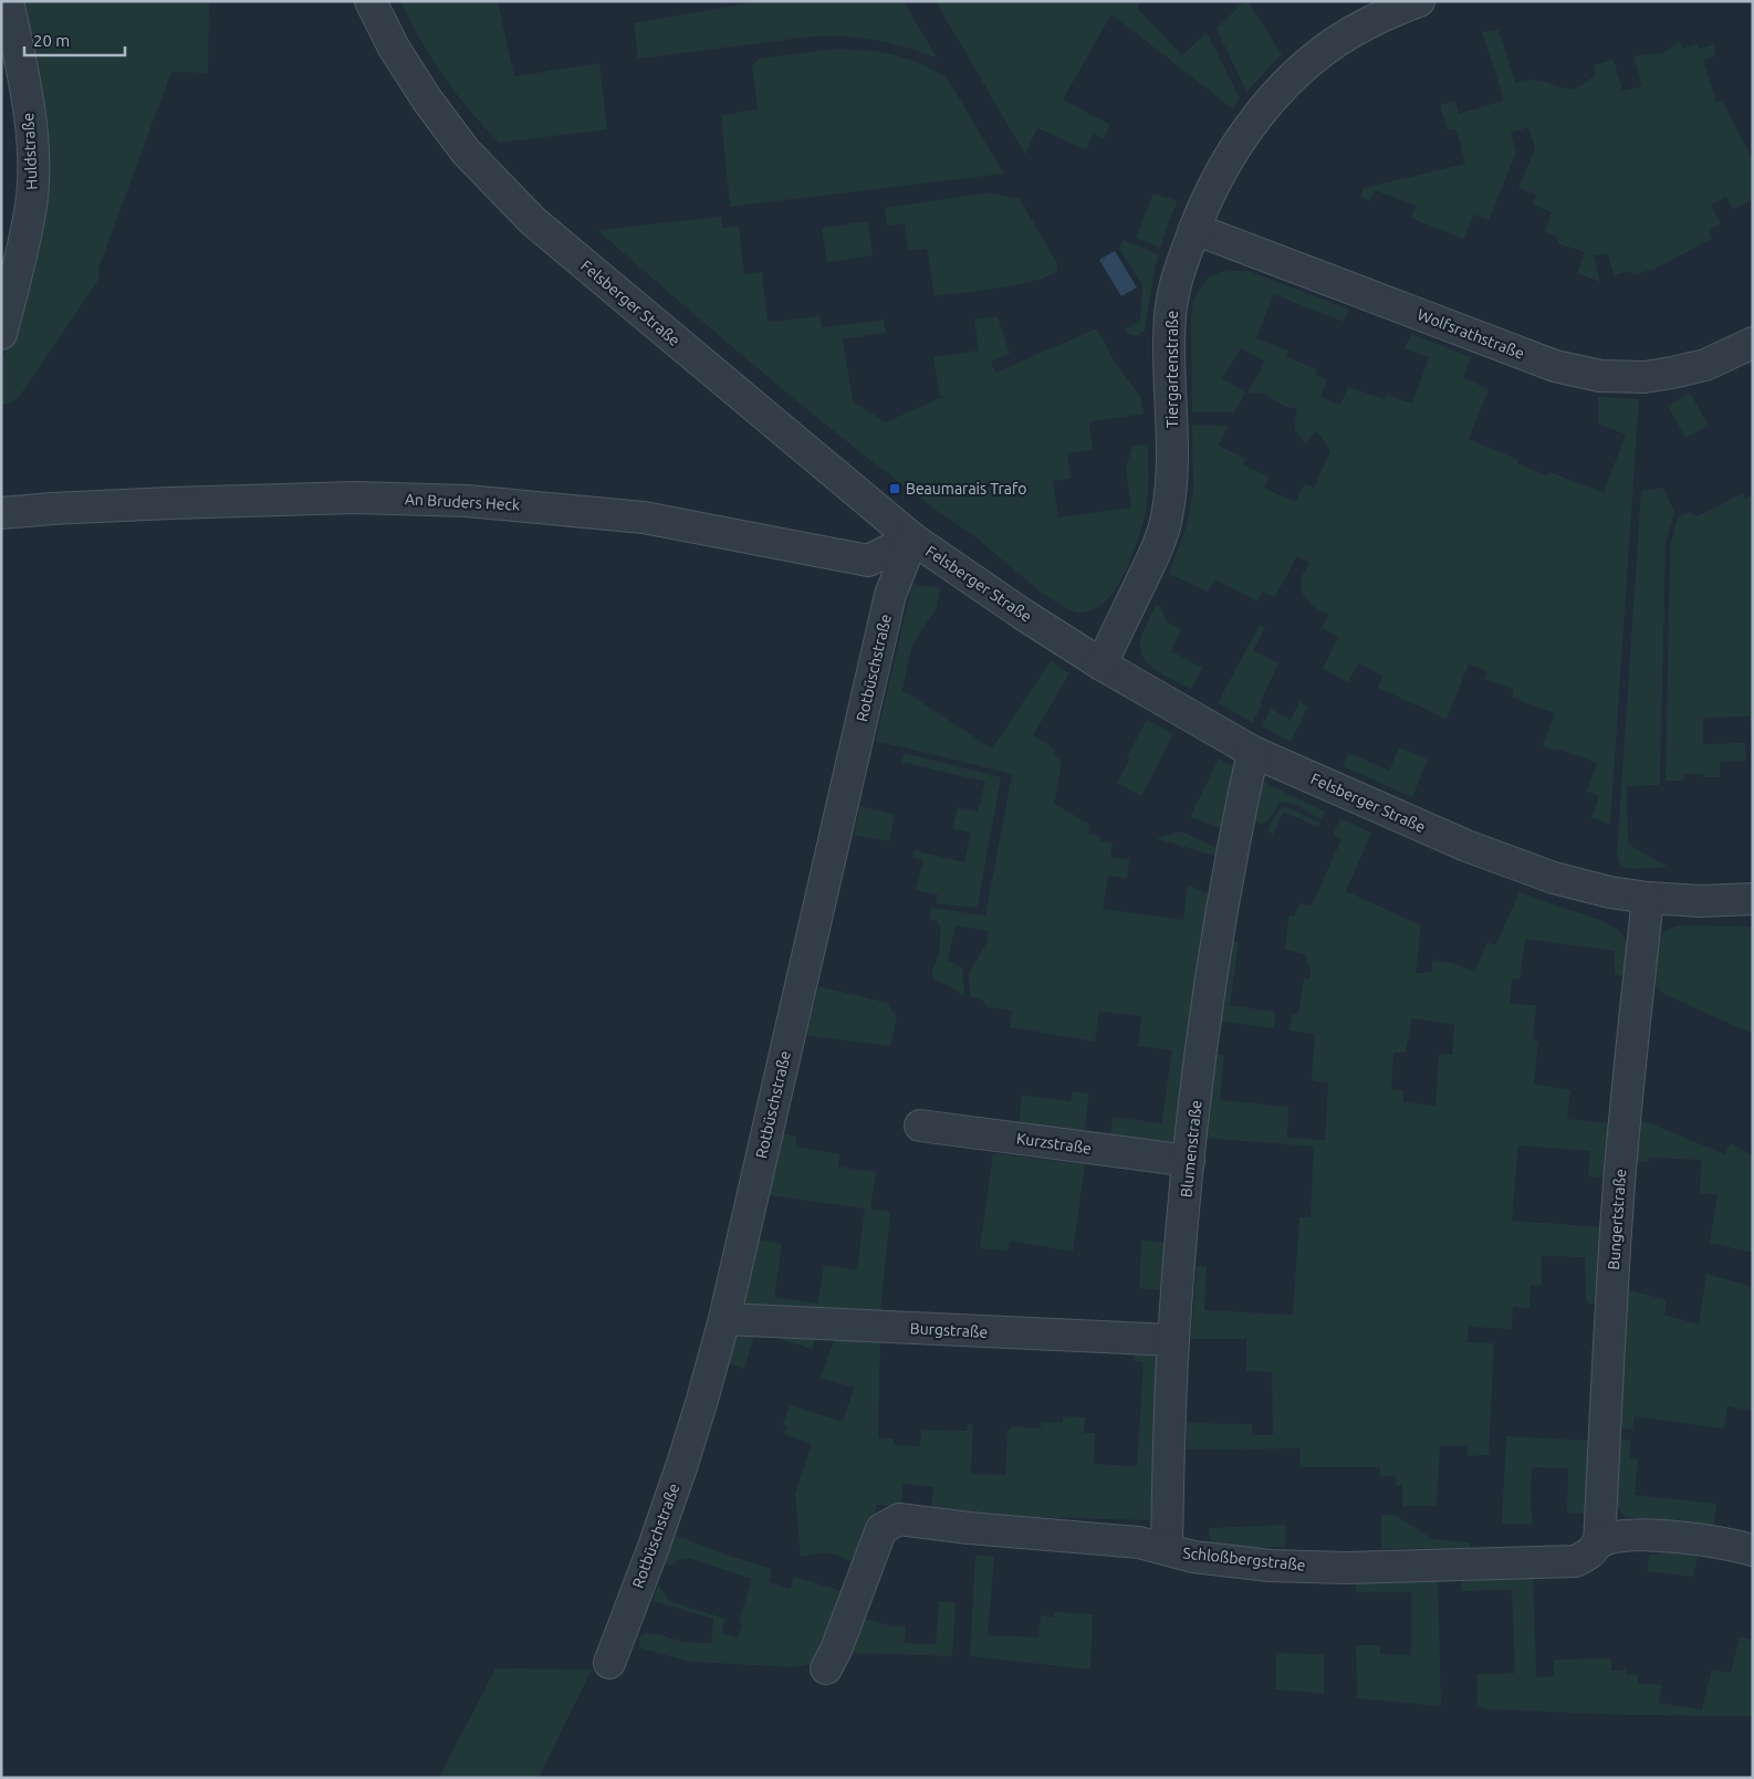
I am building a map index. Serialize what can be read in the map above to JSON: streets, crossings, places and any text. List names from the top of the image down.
{
  "streets": {
    "street": [
      "Huldstraße",
      "Felsberger Straße",
      "Wolfsrathstraße",
      "Tiergartenstraße",
      "An Bruders Heck",
      "Rotbüschstraße",
      "Kurzstraße",
      "Blumenstraße",
      "Bungertstraße",
      "Burgstraße",
      "Schloßbergstraße"
    ]
  },
  "crossings": [
    ["Felsberger Straße", "Tiergartenstraße"],
    ["Felsberger Straße", "An Bruders Heck"],
    ["Felsberger Straße", "Rotbüschstraße"],
    ["Felsberger Straße", "Blumenstraße"],
    ["Felsberger Straße", "Bungertstraße"],
    ["Wolfsrathstraße", "Tiergartenstraße"],
    ["An Bruders Heck", "Rotbüschstraße"],
    ["Rotbüschstraße", "Burgstraße"],
    ["Kurzstraße", "Blumenstraße"],
    ["Blumenstraße", "Burgstraße"],
    ["Blumenstraße", "Schloßbergstraße"],
    ["Bungertstraße", "Schloßbergstraße"]
  ],
  "places": {
    "transit": ["Beaumarais Trafo"]
  },
  "scale_bar": "20 m"
}
